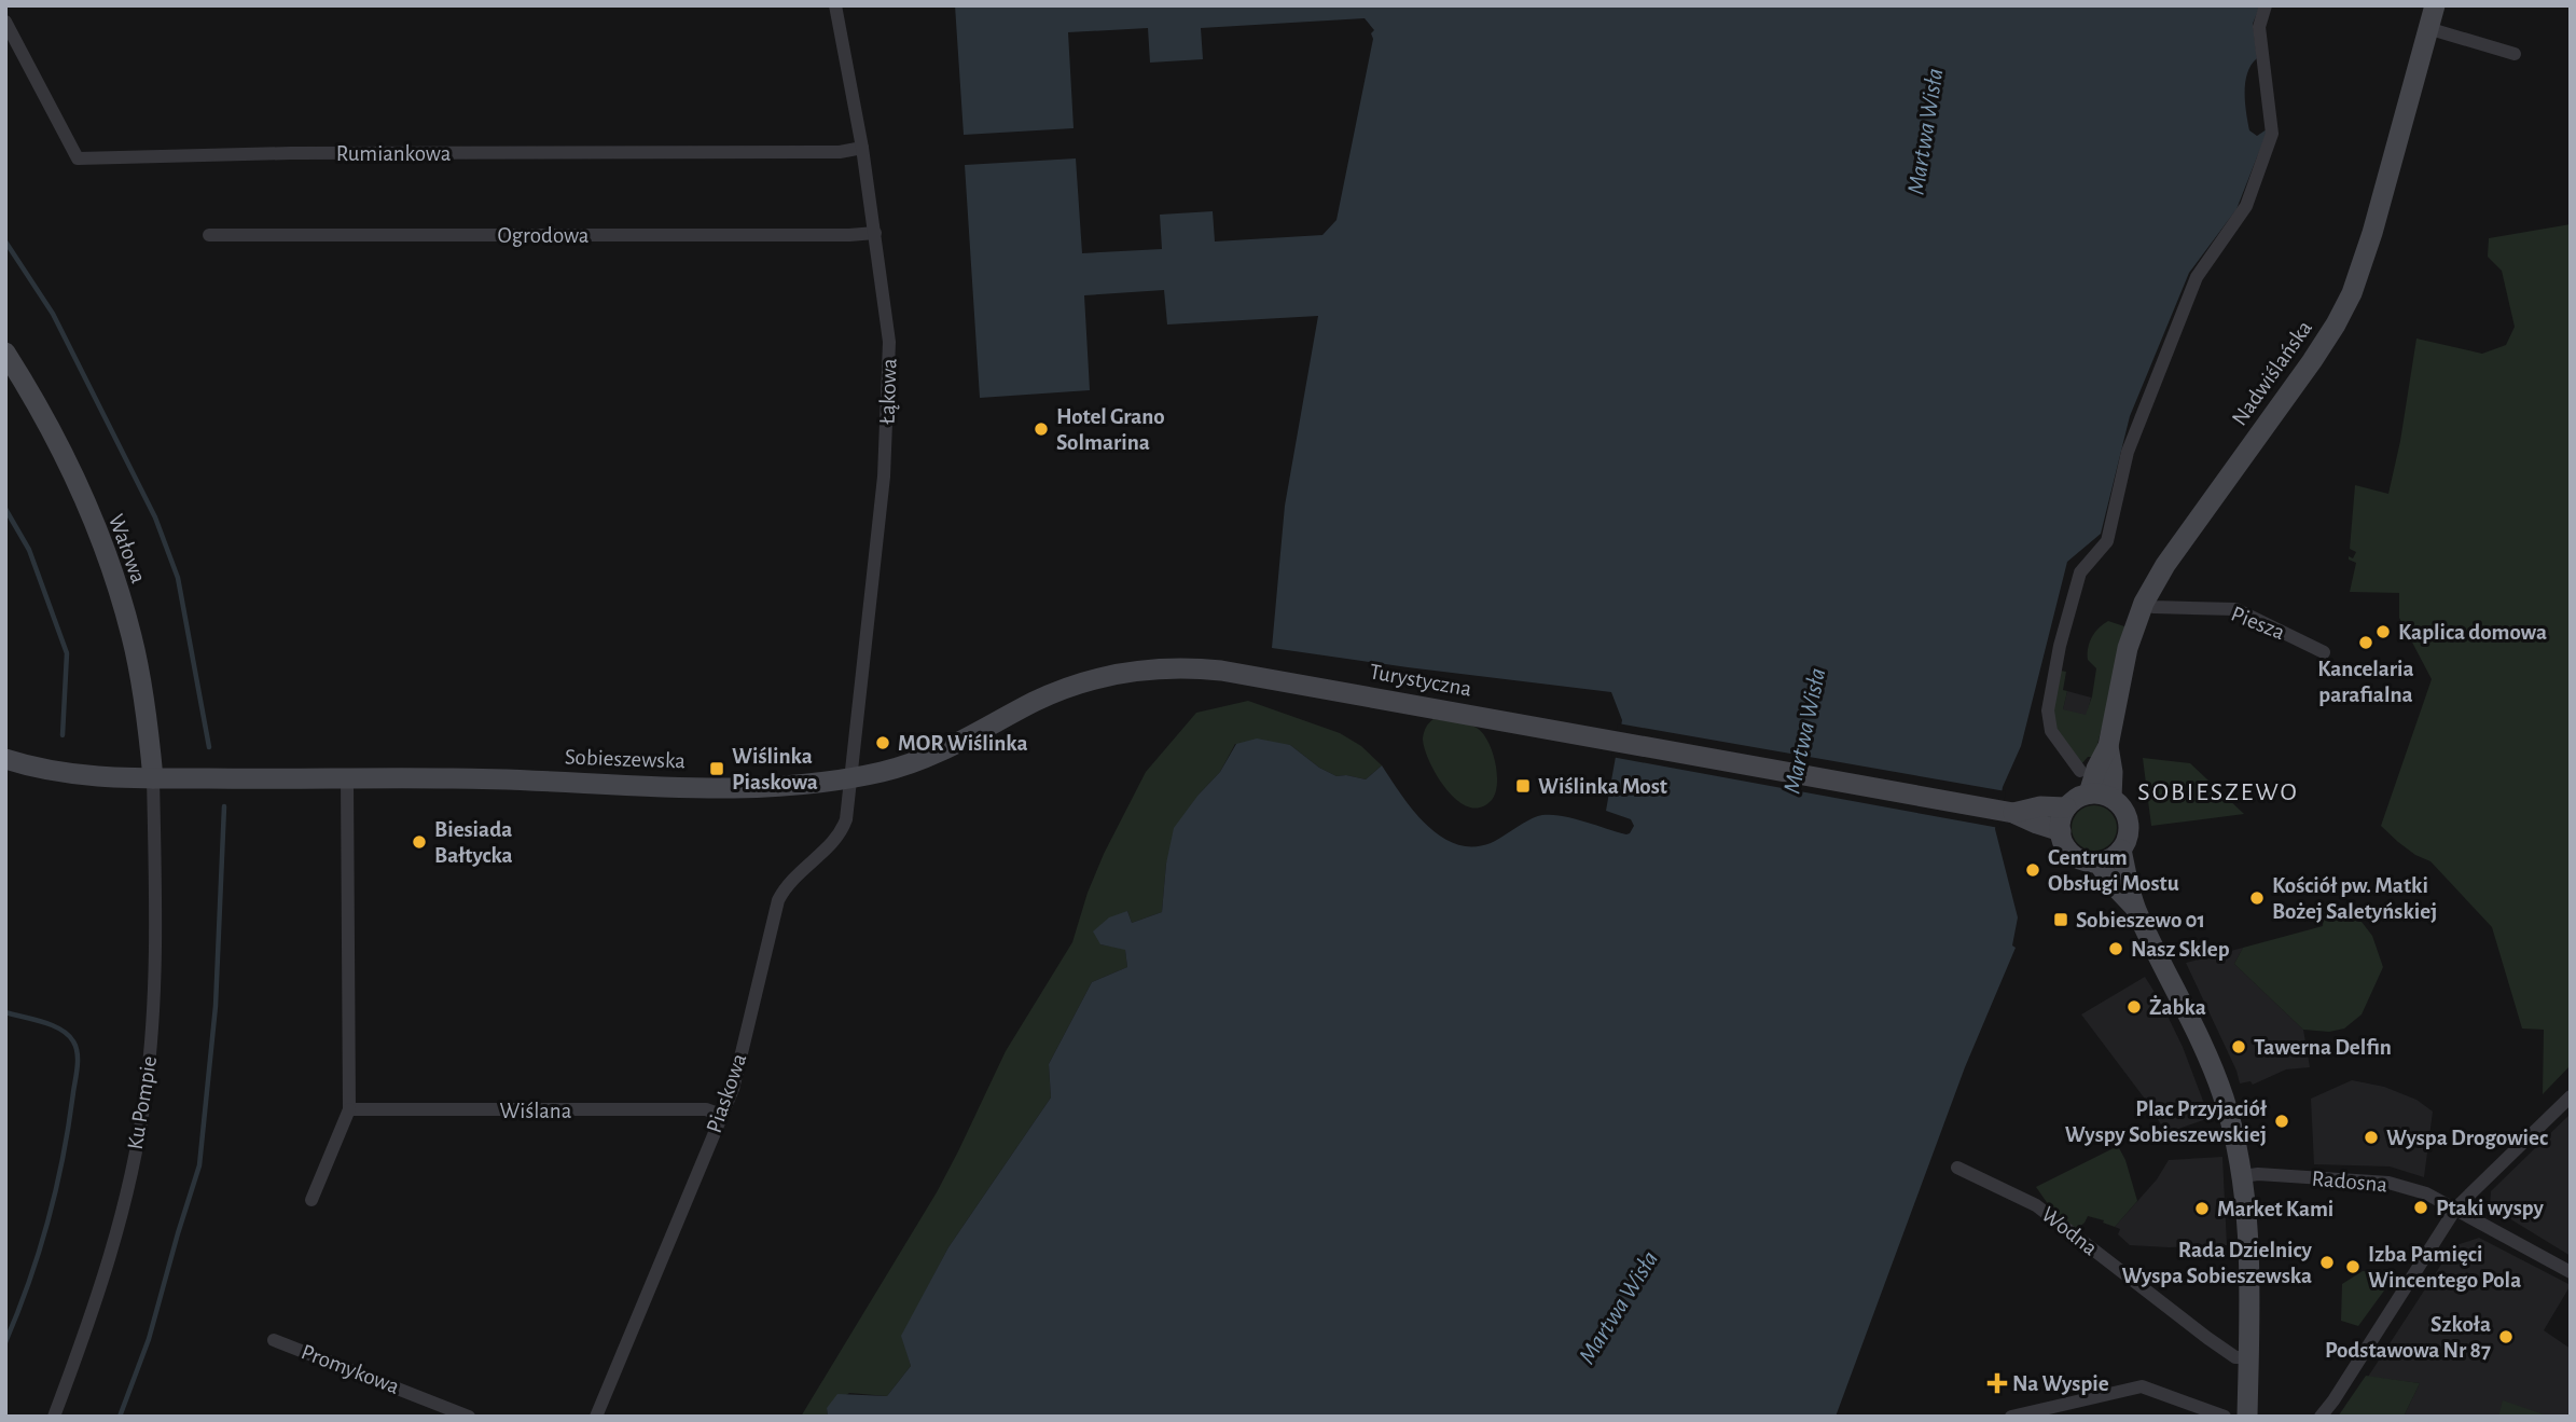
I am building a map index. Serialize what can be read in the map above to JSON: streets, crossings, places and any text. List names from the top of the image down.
{
  "streets": {
    "main road": [
      "Nadwiślańska",
      "Wałowa",
      "Turystyczna",
      "Sobieszewska"
    ],
    "street": [
      "Rumiankowa",
      "Ogrodowa",
      "Łąkowa",
      "Piesza",
      "Piaskowa",
      "Ku Pompie",
      "Wiślana",
      "Radosna",
      "Wodna",
      "Promykowa"
    ]
  },
  "crossings": [
    ["Rumiankowa", "Łąkowa"],
    ["Ogrodowa", "Łąkowa"],
    ["Nadwiślańska", "Piesza"],
    ["Łąkowa", "Sobieszewska"],
    ["Łąkowa", "Piaskowa"],
    ["Wałowa", "Sobieszewska"],
    ["Wałowa", "Ku Pompie"],
    ["Turystyczna", "Sobieszewska"],
    ["Sobieszewska", "Piaskowa"],
    ["Sobieszewska", "Ku Pompie"],
    ["Piaskowa", "Wiślana"]
  ],
  "districts": ["SOBIESZEWO"],
  "water": ["Martwa Wisła"],
  "places": {
    "other": [
      "Hotel Grano Solmarina",
      "Kaplica domowa",
      "Kancelaria parafialna",
      "MOR Wiślinka",
      "Biesiada Bałtycka",
      "Centrum Obsługi Mostu",
      "Kościół pw. Matki Bożej Saletyńskiej",
      "Nasz Sklep",
      "Żabka",
      "Tawerna Delfin",
      "Plac Przyjaciół Wyspy Sobieszewskiej",
      "Wyspa Drogowiec",
      "Ptaki wyspy",
      "Market Kami",
      "Rada Dzielnicy Wyspa Sobieszewska",
      "Izba Pamięci Wincentego Pola",
      "Szkoła Podstawowa Nr 87"
    ],
    "transit": ["Wiślinka Piaskowa", "Wiślinka Most", "Sobieszewo 01"],
    "health": ["Na Wyspie"]
  }
}
